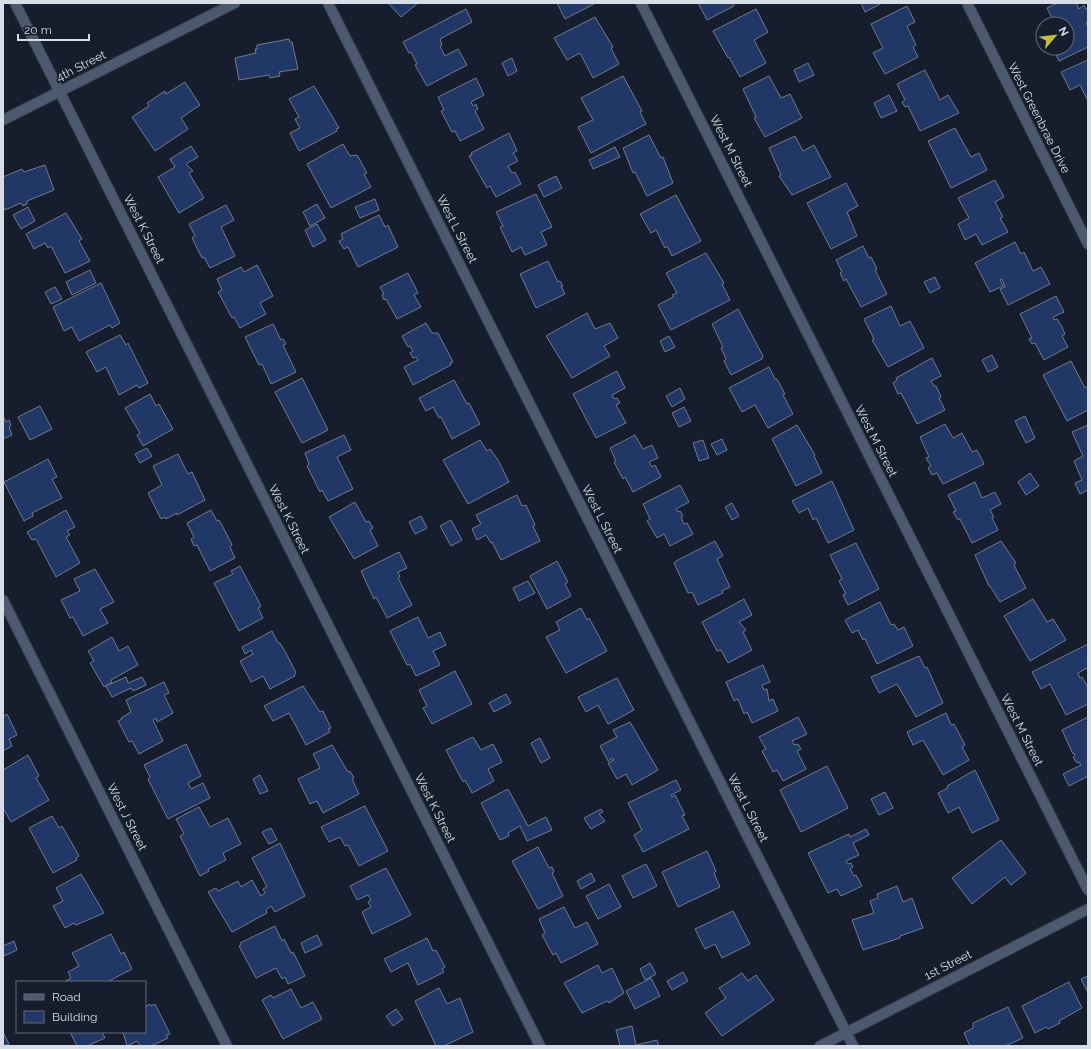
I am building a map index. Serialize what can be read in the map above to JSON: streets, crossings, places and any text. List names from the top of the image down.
{
  "streets": {
    "street": [
      "4th Street",
      "West Greenbrae Drive",
      "West M Street",
      "West K Street",
      "West L Street",
      "West J Street",
      "1st Street"
    ]
  },
  "crossings": [
    ["4th Street", "West K Street"],
    ["West L Street", "1st Street"]
  ],
  "legend": ["Road", "Building"],
  "scale_bar": "20 m",
  "north": "top right"
}
